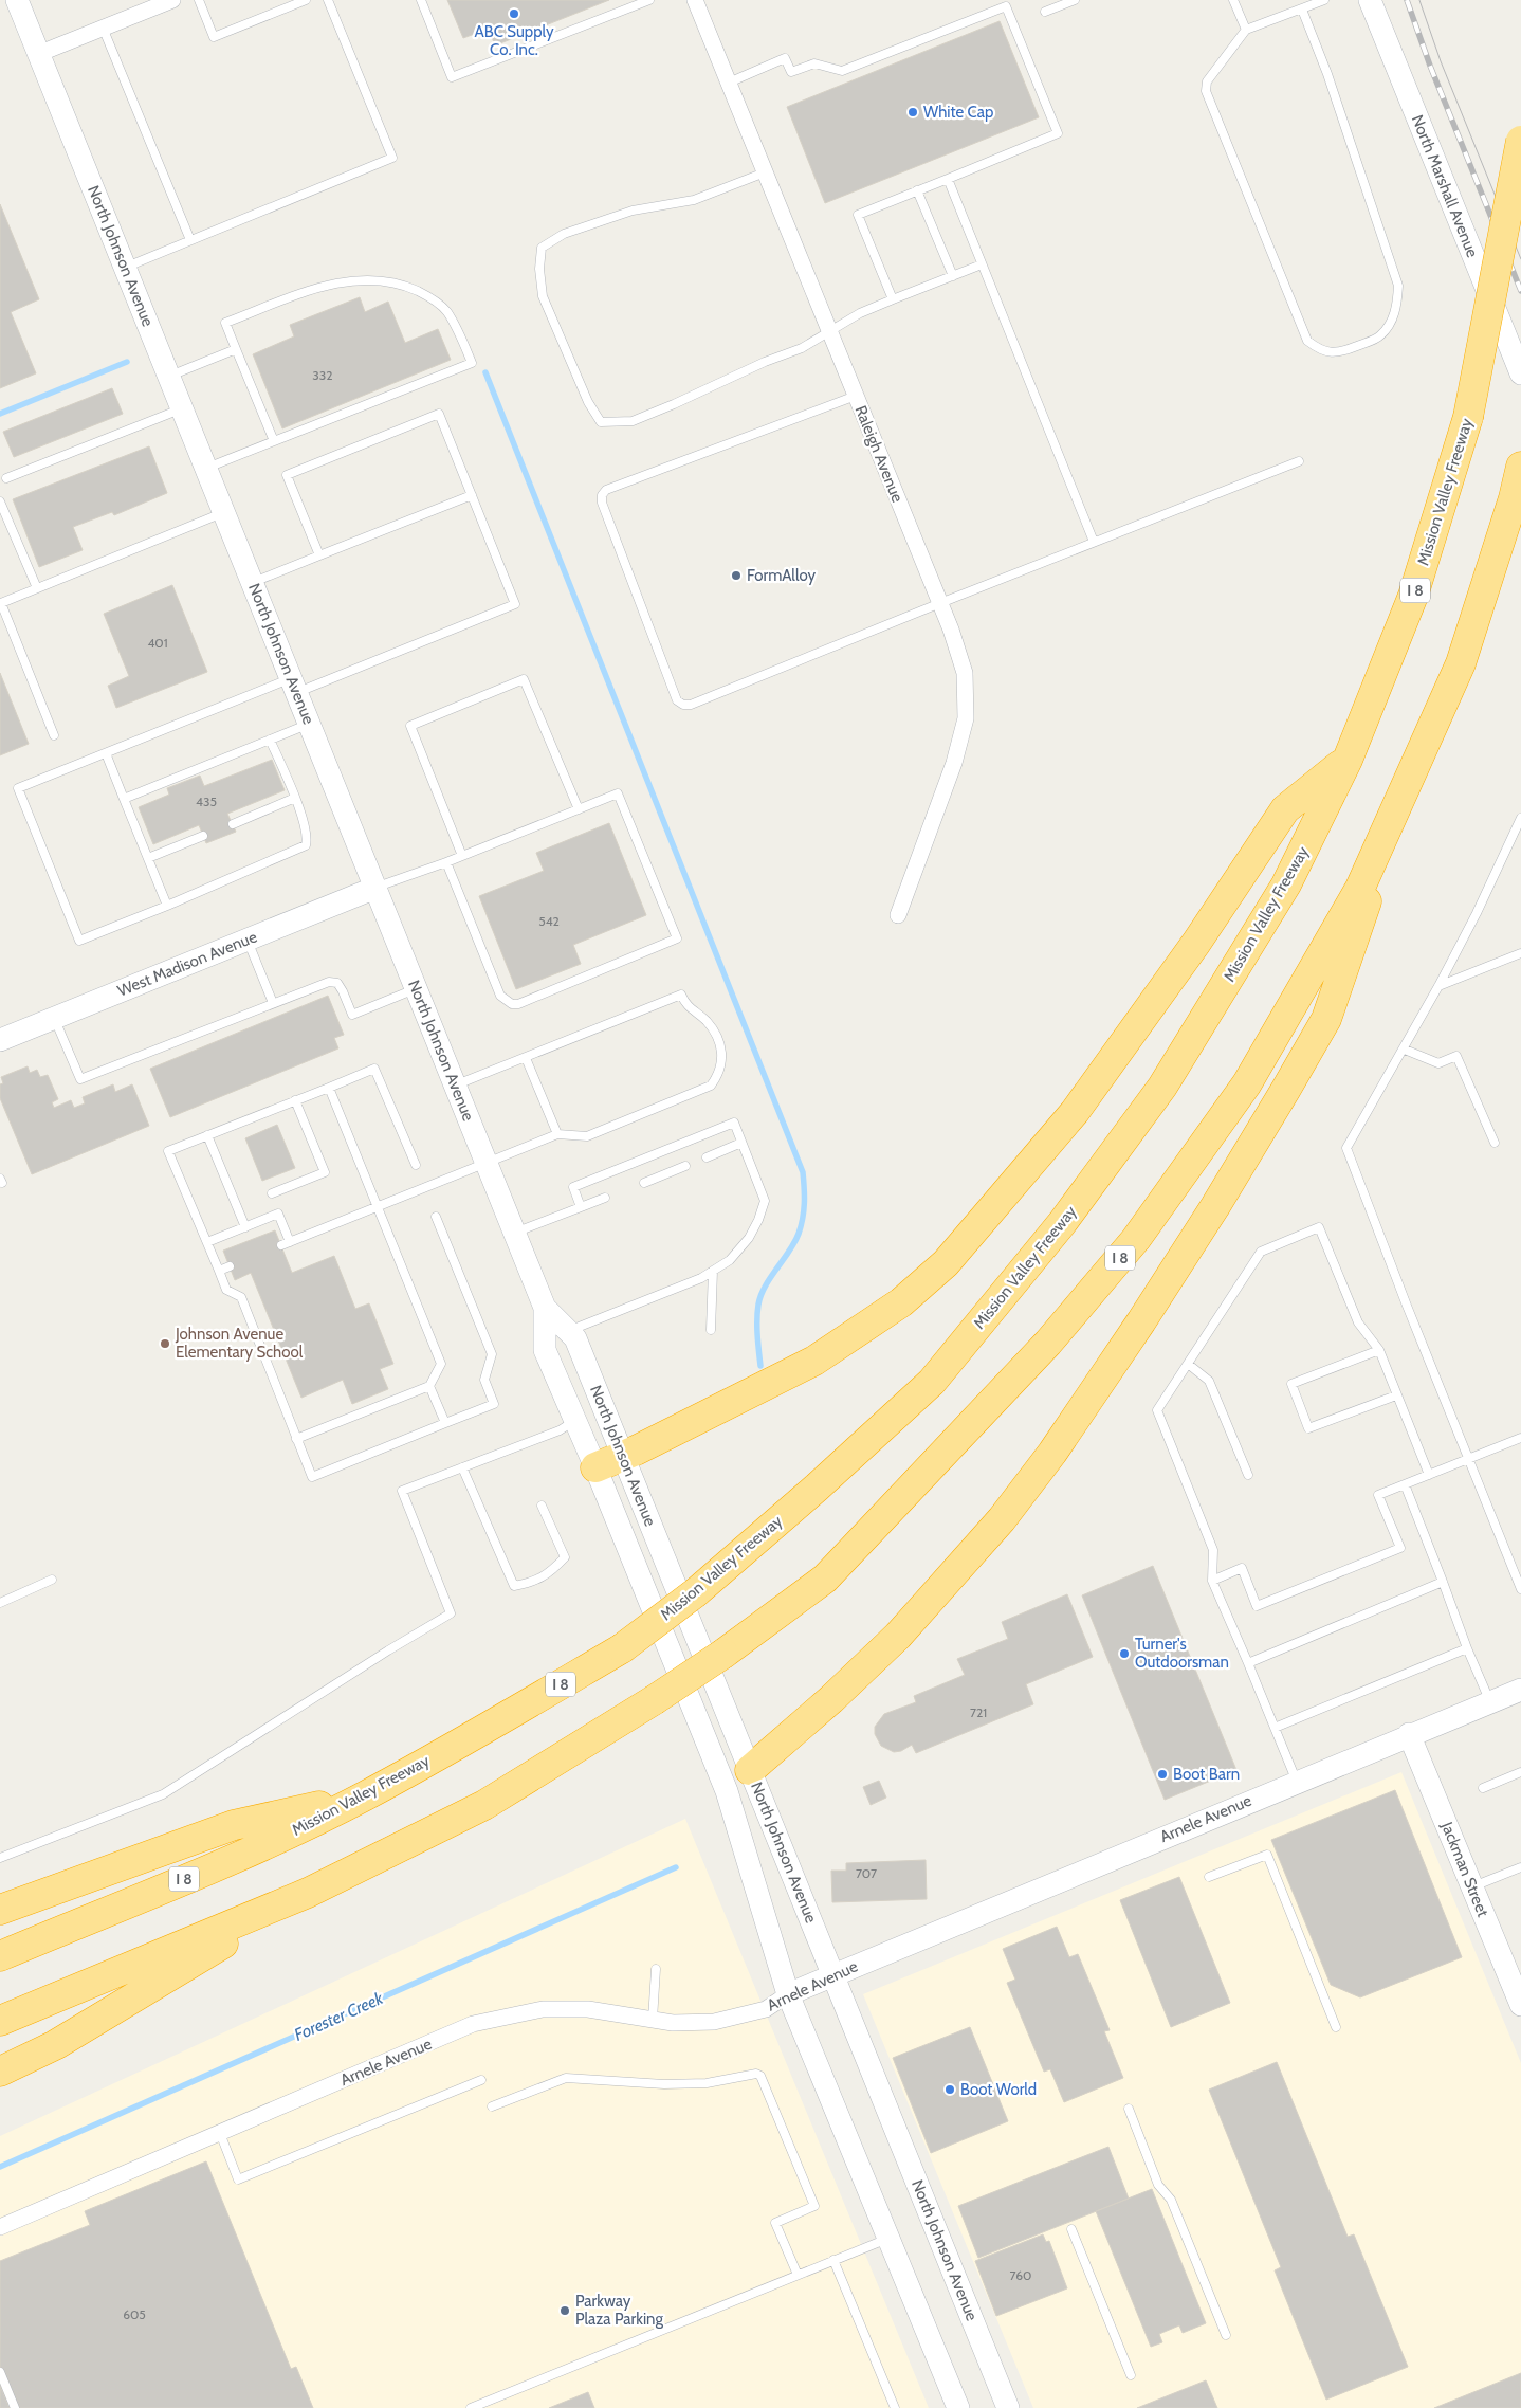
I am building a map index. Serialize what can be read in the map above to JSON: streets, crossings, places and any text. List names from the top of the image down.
{
  "streets": {
    "highway": ["Mission Valley Freeway", "I 8"],
    "main road": [
      "North Marshall Avenue",
      "North Johnson Avenue",
      "West Madison Avenue",
      "Arnele Avenue",
      "Jackman Street"
    ],
    "street": ["Raleigh Avenue"]
  },
  "crossings": [
    ["North Johnson Avenue", "West Madison Avenue"],
    ["North Johnson Avenue", "Arnele Avenue"],
    ["Arnele Avenue", "Jackman Street"]
  ],
  "water": ["Forester Creek"],
  "places": [
    "ABC Supply Co. Inc.",
    "White Cap",
    "FormAlloy",
    "Johnson Avenue Elementary School",
    "Turner's Outdoorsman",
    "Boot Barn",
    "Boot World",
    "Parkway Plaza Parking"
  ],
  "house_numbers": [
    "332",
    "401",
    "435",
    "542",
    "721",
    "707",
    "760",
    "605"
  ]
}
